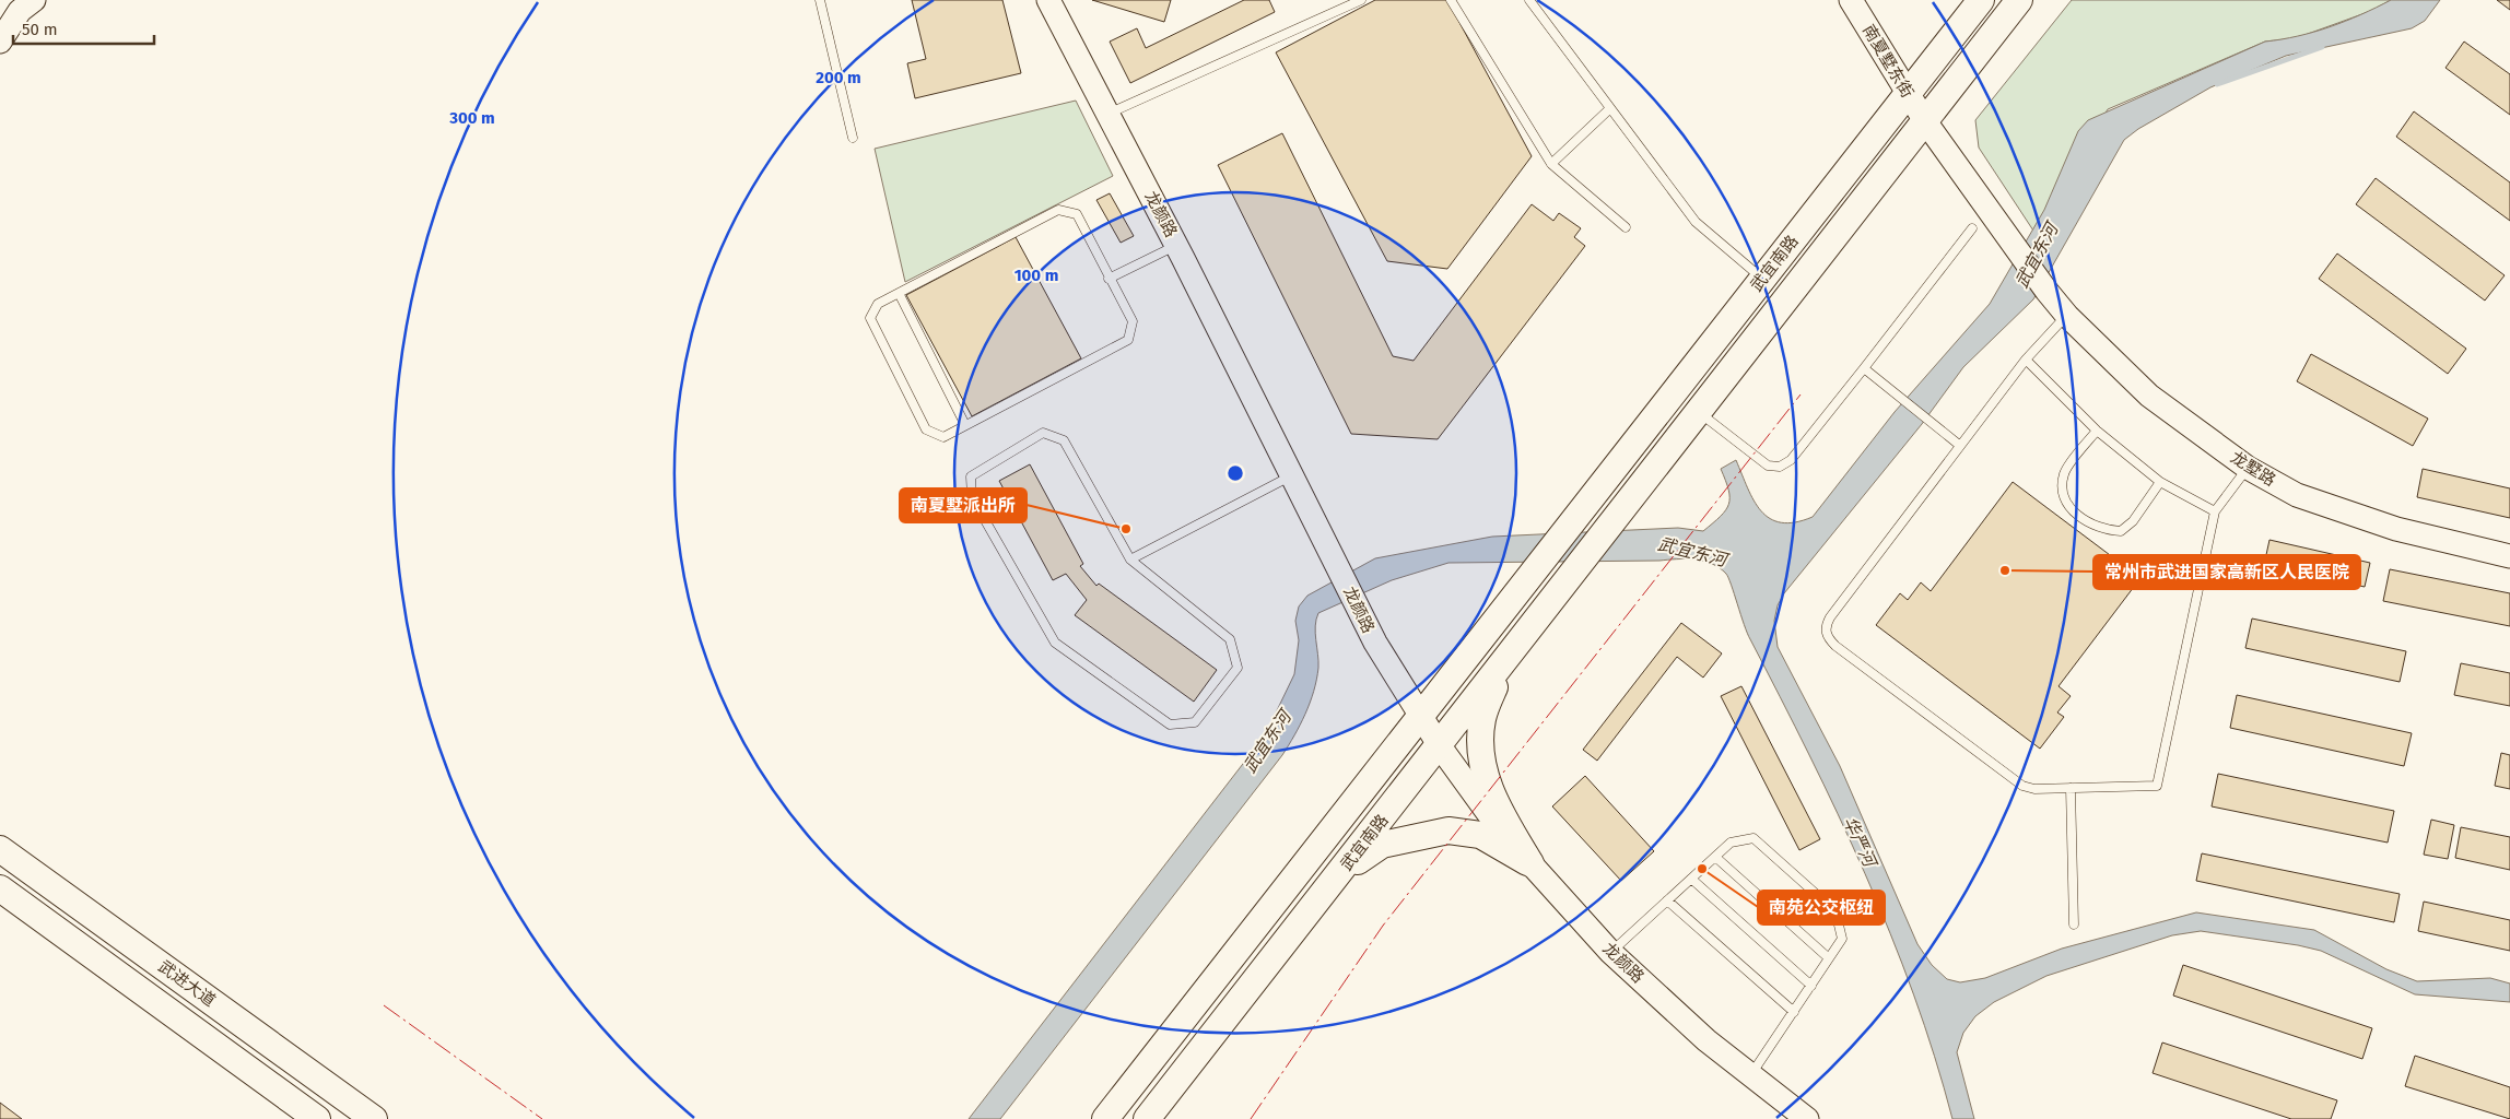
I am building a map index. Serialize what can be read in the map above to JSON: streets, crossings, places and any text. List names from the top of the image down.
{
  "streets": {
    "main road": ["武宜南路", "武进大道"],
    "street": ["南夏墅东街", "龙颜路", "龙墅路"]
  },
  "crossings": [
    ["南夏墅东街", "武宜南路"],
    ["南夏墅东街", "龙墅路"],
    ["龙颜路", "武宜南路"],
    ["武宜南路", "龙墅路"]
  ],
  "water": ["武宜东河", "华严河"],
  "places": ["南夏墅派出所", "常州市武进国家高新区人民医院", "南苑公交枢纽"],
  "scale_bar": "50 m",
  "rings": ["200 m", "300 m", "100 m"]
}
